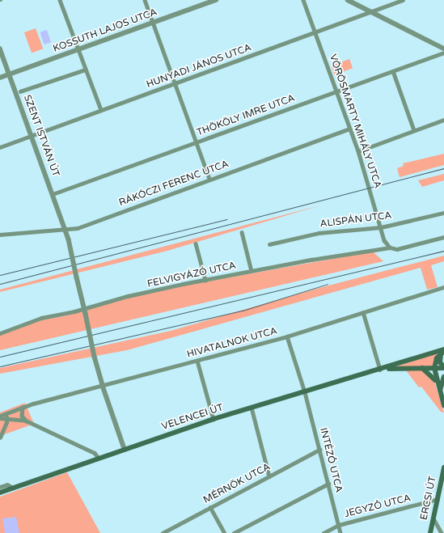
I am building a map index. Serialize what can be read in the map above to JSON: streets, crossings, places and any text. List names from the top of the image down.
{
  "streets": {
    "main road": ["VELENCEI ÚT", "ERCSI ÚT"],
    "street": [
      "KOSSUTH LAJOS UTCA",
      "HUNYADI JÁNOS UTCA",
      "THÖKÖLY IMRE UTCA",
      "VÖRÖSMARTY MIHÁLY UTCA",
      "SZENT ISTVÁN ÚT",
      "RÁKÓCZI FERENC UTCA",
      "ALISPÁN UTCA",
      "FELVIGYÁZÓ UTCA",
      "HIVATALNOK UTCA",
      "INTÉZŐ UTCA",
      "MÉRNÖK UTCA",
      "JEGYZŐ UTCA"
    ]
  },
  "crossings": [
    ["KOSSUTH LAJOS UTCA", "SZENT ISTVÁN ÚT"],
    ["HUNYADI JÁNOS UTCA", "VÖRÖSMARTY MIHÁLY UTCA"],
    ["HUNYADI JÁNOS UTCA", "SZENT ISTVÁN ÚT"],
    ["THÖKÖLY IMRE UTCA", "VÖRÖSMARTY MIHÁLY UTCA"],
    ["THÖKÖLY IMRE UTCA", "SZENT ISTVÁN ÚT"],
    ["VÖRÖSMARTY MIHÁLY UTCA", "RÁKÓCZI FERENC UTCA"],
    ["VÖRÖSMARTY MIHÁLY UTCA", "ALISPÁN UTCA"],
    ["VÖRÖSMARTY MIHÁLY UTCA", "FELVIGYÁZÓ UTCA"],
    ["SZENT ISTVÁN ÚT", "RÁKÓCZI FERENC UTCA"],
    ["SZENT ISTVÁN ÚT", "FELVIGYÁZÓ UTCA"],
    ["SZENT ISTVÁN ÚT", "HIVATALNOK UTCA"],
    ["SZENT ISTVÁN ÚT", "VELENCEI ÚT"],
    ["HIVATALNOK UTCA", "INTÉZŐ UTCA"],
    ["VELENCEI ÚT", "INTÉZŐ UTCA"],
    ["INTÉZŐ UTCA", "MÉRNÖK UTCA"],
    ["INTÉZŐ UTCA", "JEGYZŐ UTCA"],
    ["ERCSI ÚT", "JEGYZŐ UTCA"]
  ]
}
